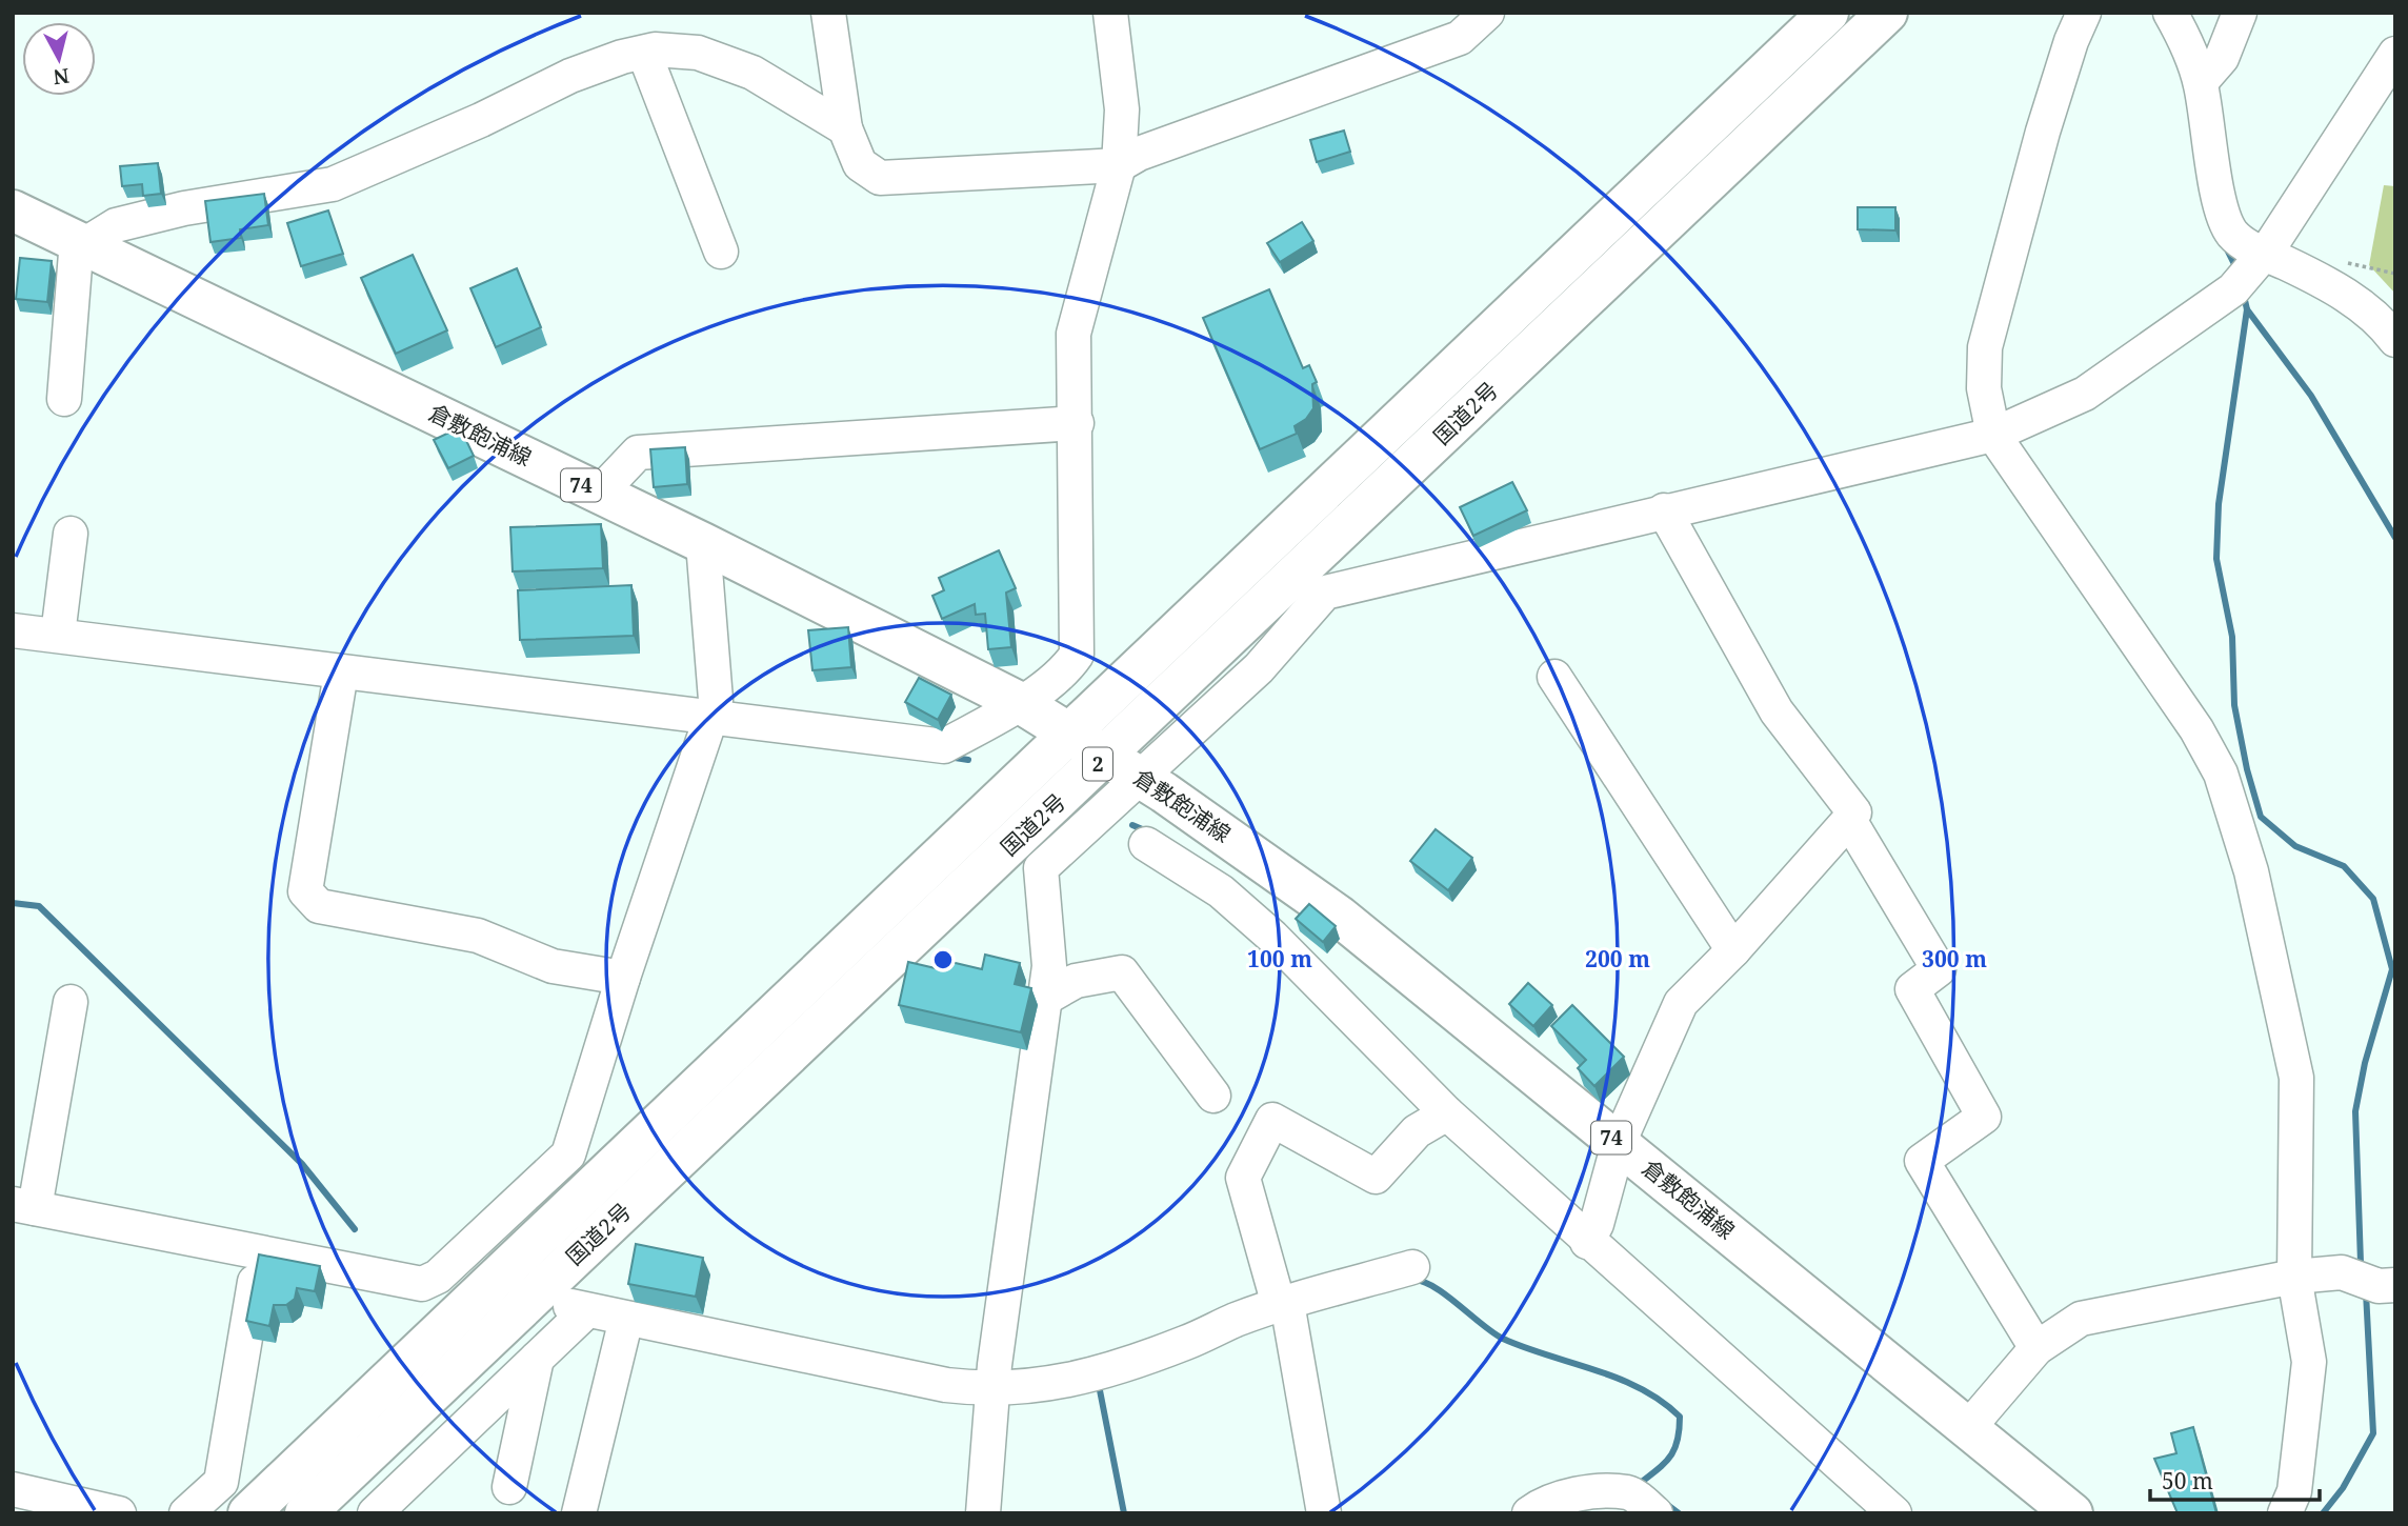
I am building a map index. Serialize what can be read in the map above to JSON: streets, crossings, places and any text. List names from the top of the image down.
{
  "streets": {
    "main road": [
      "国道2号",
      "倉敷飽浦線",
      "74",
      "2"
    ]
  },
  "crossings": [
    ["国道2号", "倉敷飽浦線"]
  ],
  "scale_bar": "50 m",
  "north": "bottom",
  "rings": ["100 m", "200 m", "300 m"]
}
